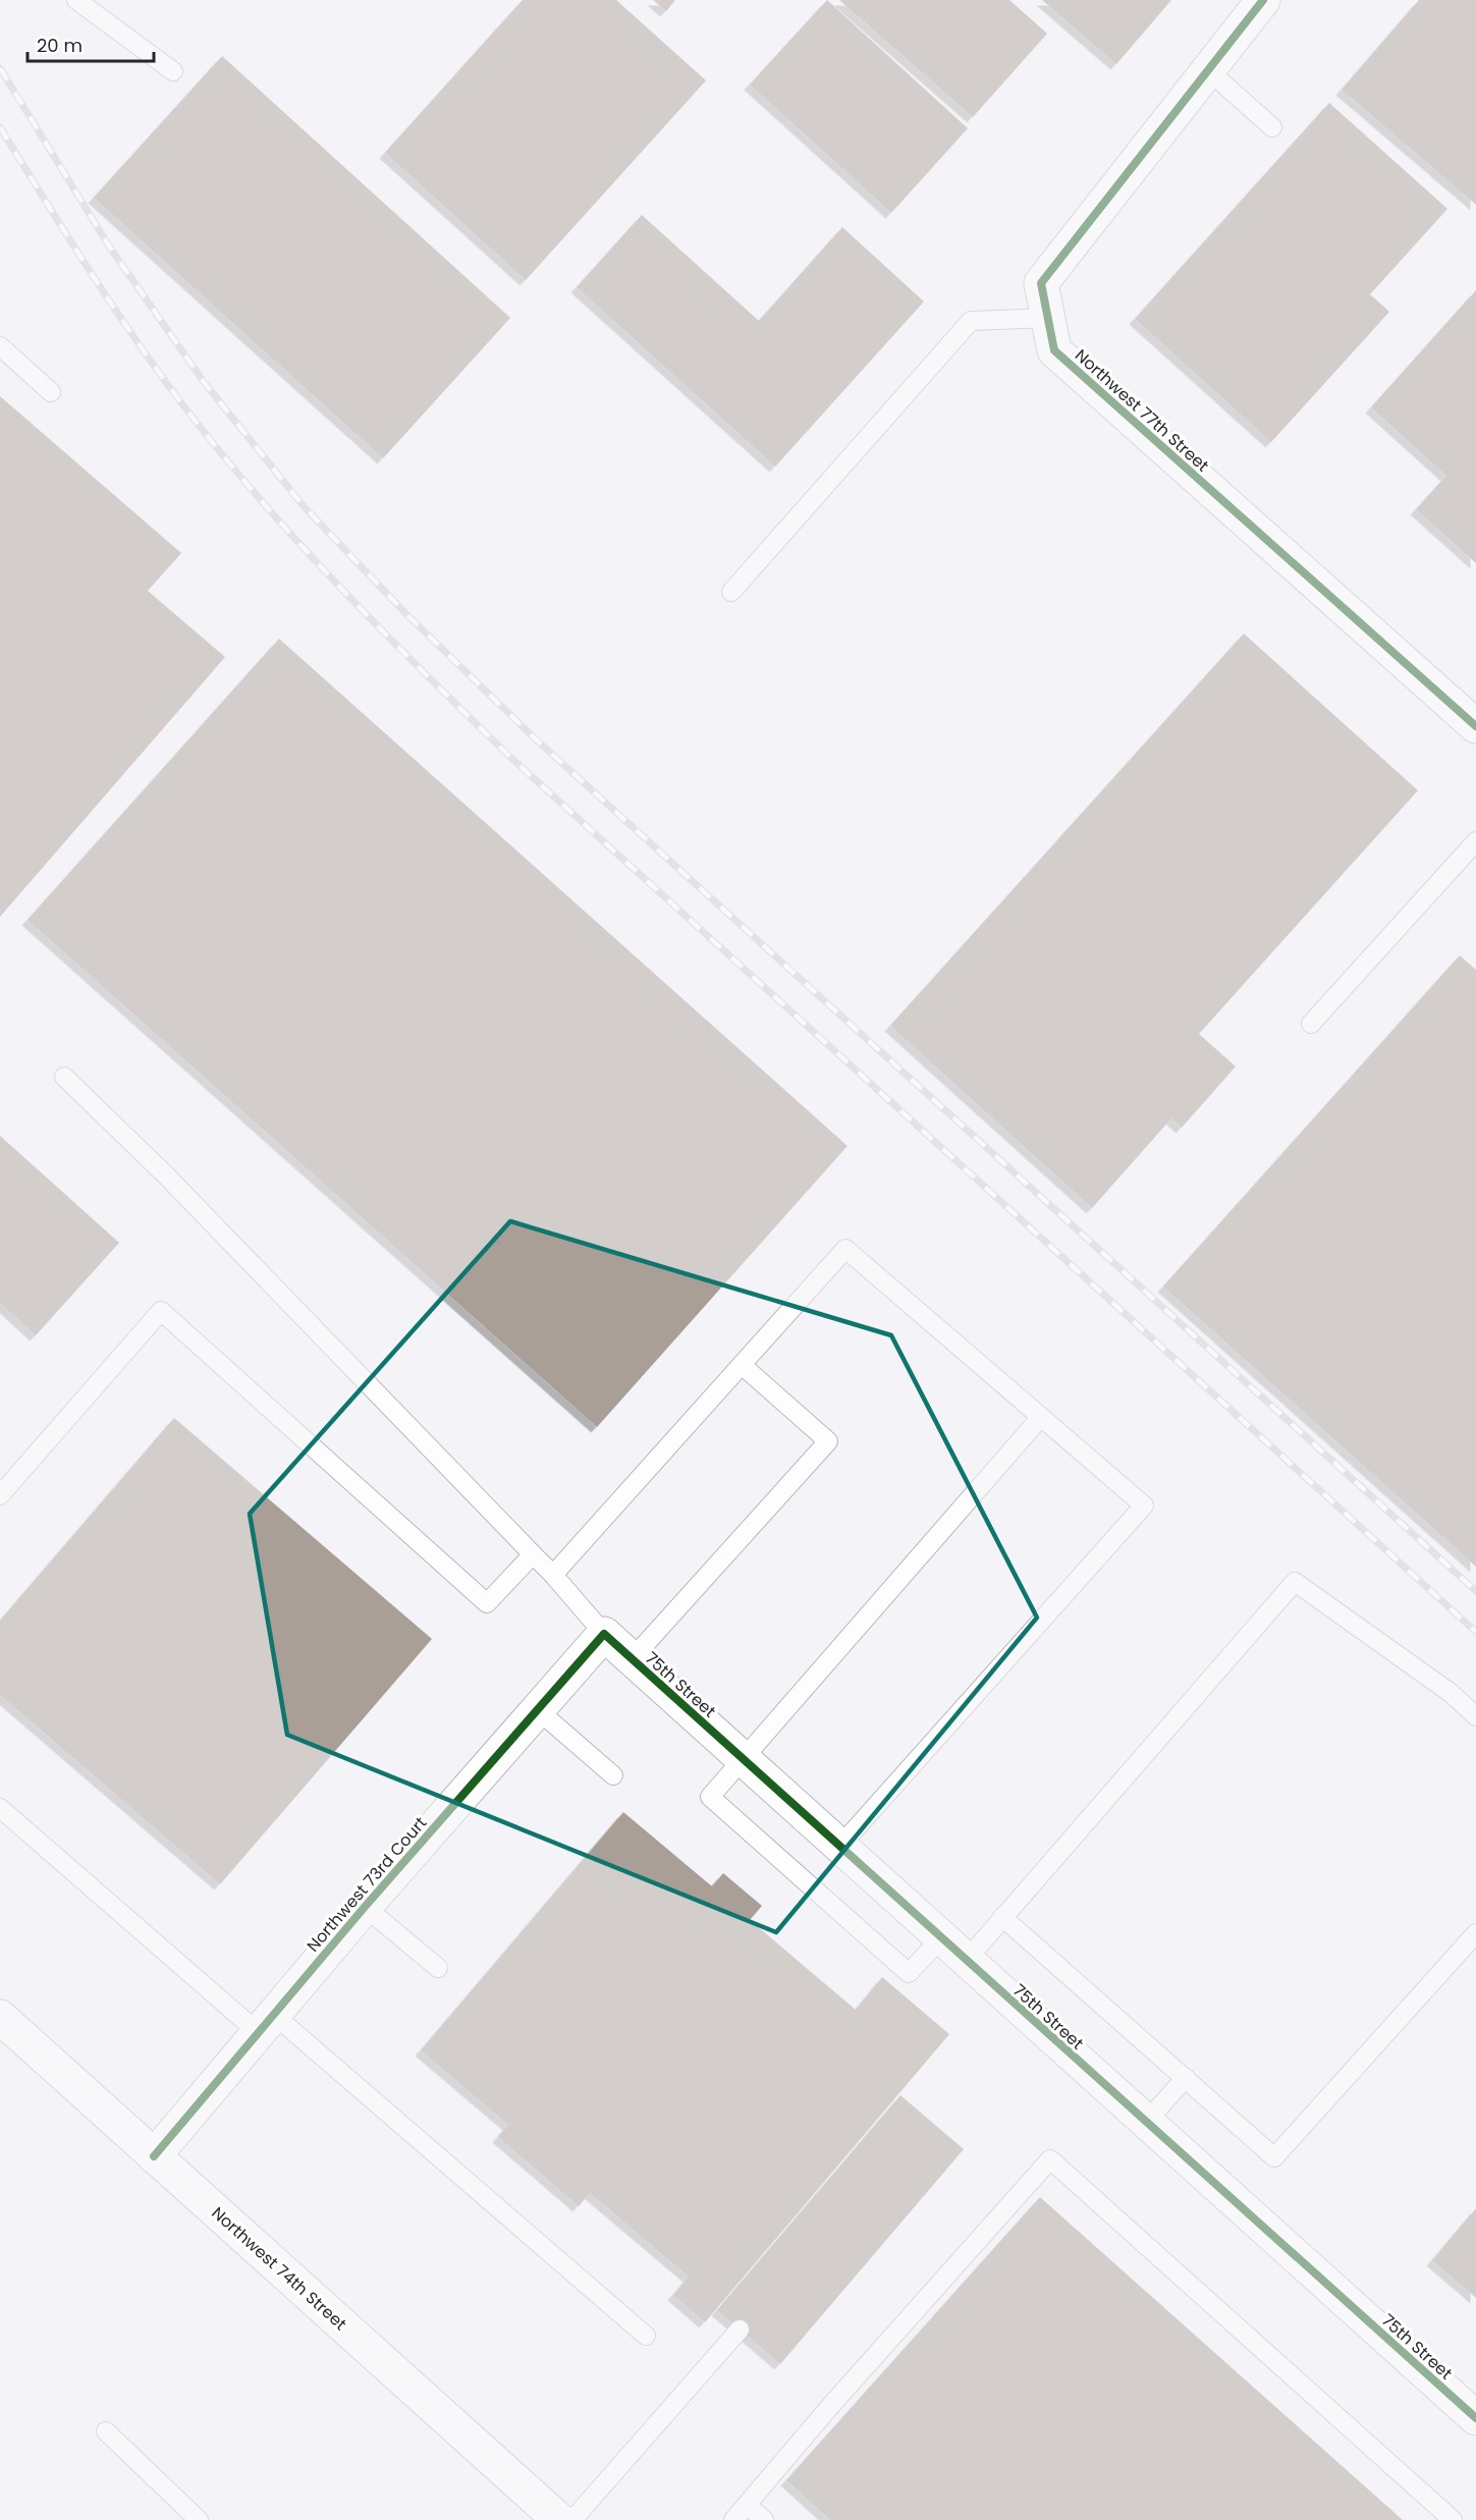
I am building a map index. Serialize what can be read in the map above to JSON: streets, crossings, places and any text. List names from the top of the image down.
{
  "streets": {
    "street": [
      "Northwest 77th Street",
      "75th Street",
      "Northwest 73rd Court",
      "Northwest 74th Street"
    ]
  },
  "crossings": [
    ["75th Street", "Northwest 73rd Court"],
    ["Northwest 73rd Court", "Northwest 74th Street"]
  ],
  "scale_bar": "20 m"
}
